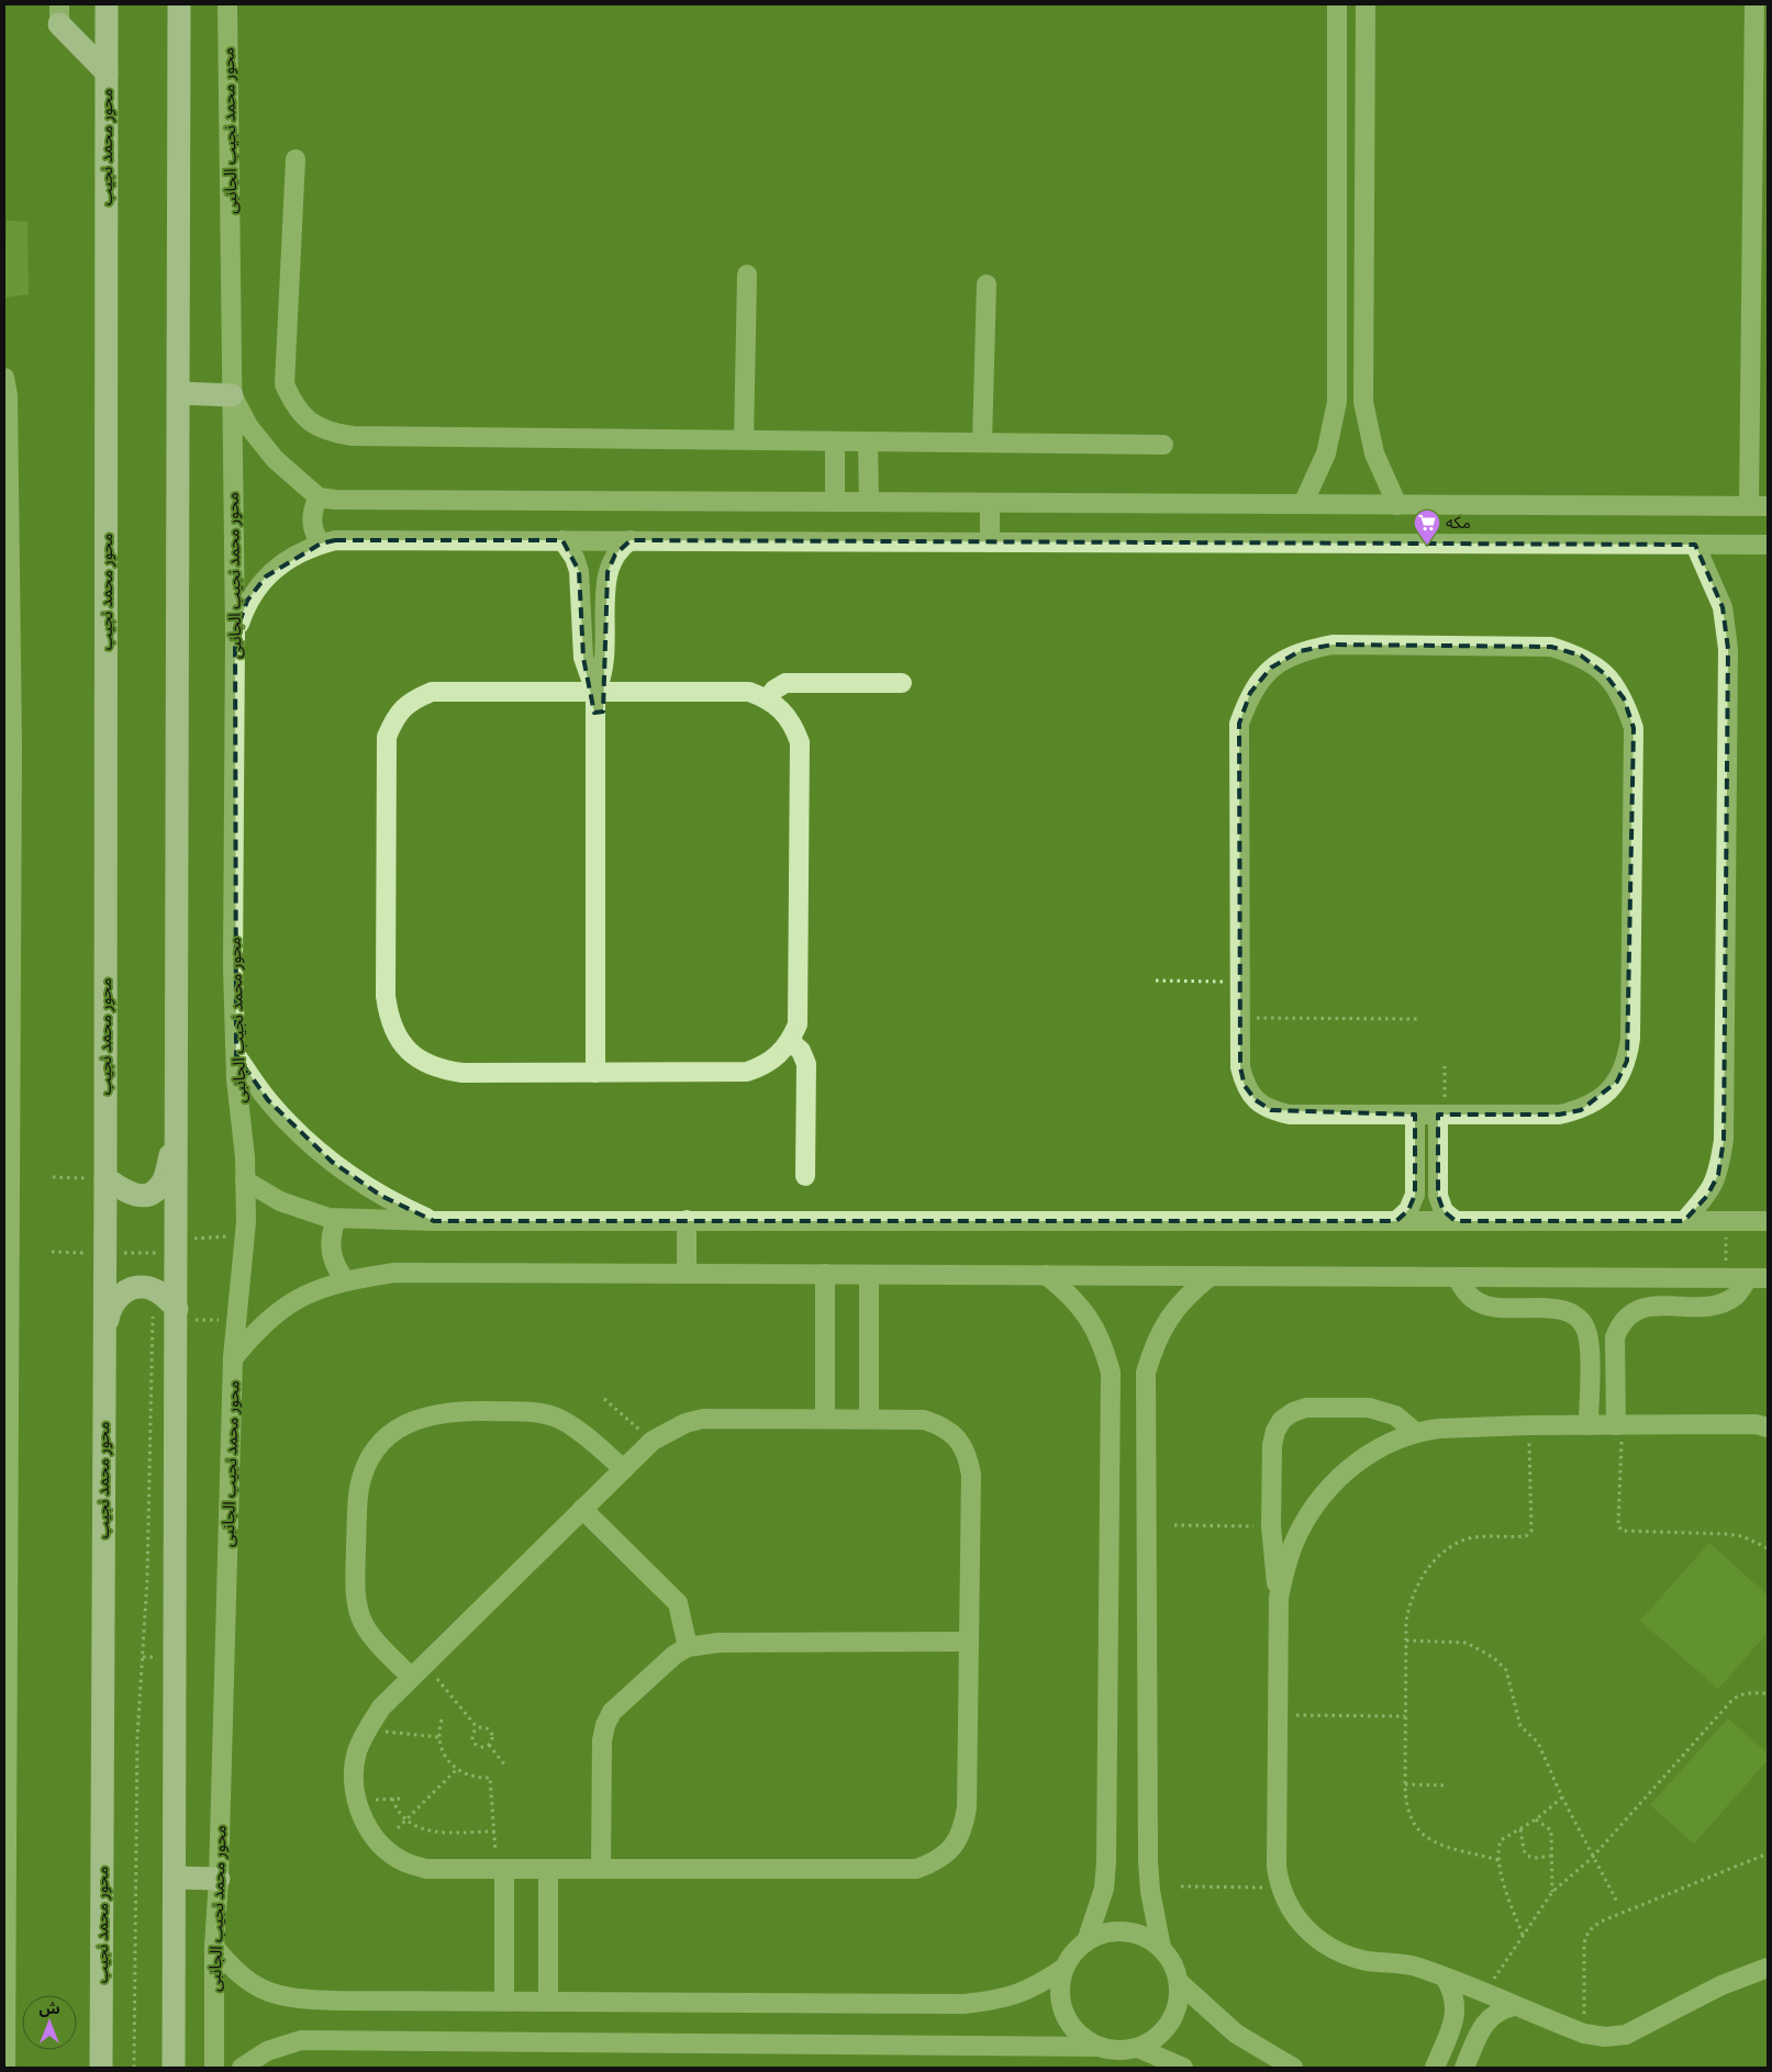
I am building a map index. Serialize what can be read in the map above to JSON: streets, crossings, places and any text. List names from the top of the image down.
{
  "streets": {
    "main road": ["محور محمد نجيب"],
    "street": ["محور محمد نجيب الجانبى"]
  },
  "places": {
    "supermarket": ["مكه"]
  },
  "north": "top"
}
